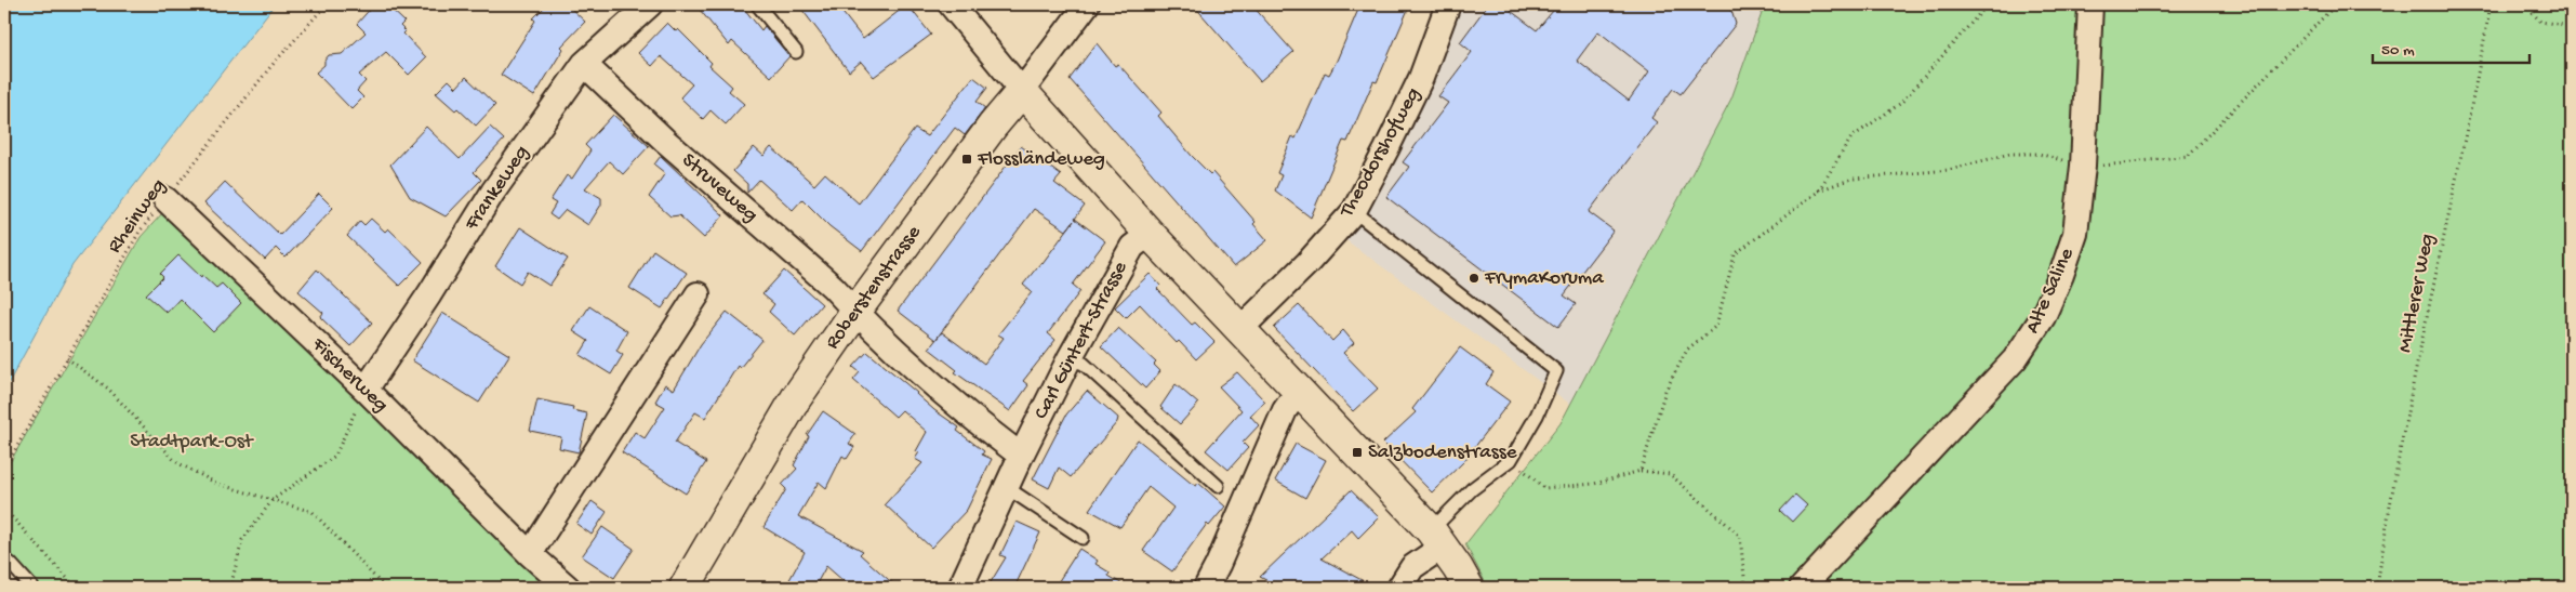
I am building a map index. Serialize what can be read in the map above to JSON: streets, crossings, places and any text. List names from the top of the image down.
{
  "streets": {
    "street": [
      "Theodorshofweg",
      "Frankeweg",
      "Struveweg",
      "Roberstenstrasse",
      "Alte Saline",
      "Carl Güntert-Strasse",
      "Fischerweg"
    ],
    "path": ["Rheinweg", "Mittlerer Weg"]
  },
  "crossings": [
    ["Frankeweg", "Struveweg"],
    ["Frankeweg", "Fischerweg"],
    ["Struveweg", "Roberstenstrasse"],
    ["Struveweg", "Carl Güntert-Strasse"],
    ["Rheinweg", "Fischerweg"]
  ],
  "parks": ["Stadtpark-Ost"],
  "places": {
    "transit": ["Flossländeweg", "Salzbodenstrasse"],
    "other": ["FrymaKoruma"]
  },
  "scale_bar": "50 m"
}
